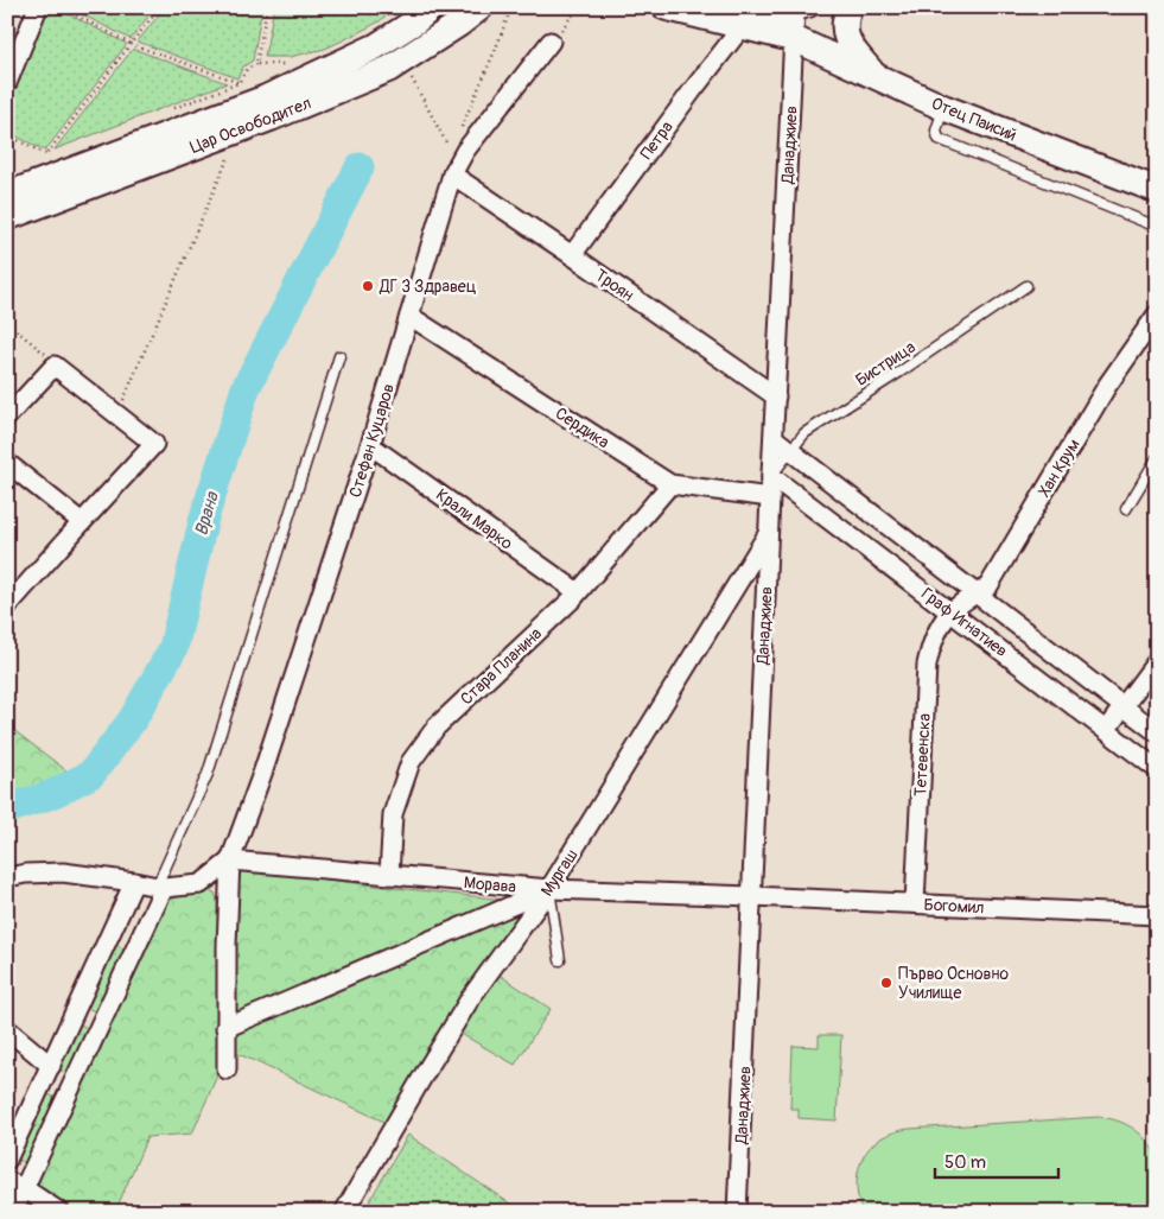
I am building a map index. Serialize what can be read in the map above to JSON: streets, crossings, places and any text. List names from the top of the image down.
{
  "streets": {
    "street": [
      "Отец Паисий",
      "Цар Освободител",
      "Петра",
      "Данаджиев",
      "Троян",
      "Сердика",
      "Стефан Куцаров",
      "Хан Крум",
      "Крали Марко",
      "Граф Игнатиев",
      "Стара Планина",
      "Тетевенска",
      "Мургаш",
      "Морава",
      "Богомил"
    ],
    "lane": ["Бистрица"]
  },
  "crossings": [
    ["Отец Паисий", "Петра"],
    ["Отец Паисий", "Данаджиев"],
    ["Петра", "Троян"],
    ["Данаджиев", "Троян"],
    ["Данаджиев", "Бистрица"],
    ["Данаджиев", "Сердика"],
    ["Данаджиев", "Граф Игнатиев"],
    ["Данаджиев", "Мургаш"],
    ["Данаджиев", "Морава"],
    ["Данаджиев", "Богомил"],
    ["Троян", "Стефан Куцаров"],
    ["Бистрица", "Граф Игнатиев"],
    ["Сердика", "Стефан Куцаров"],
    ["Сердика", "Стара Планина"],
    ["Стефан Куцаров", "Крали Марко"],
    ["Стефан Куцаров", "Морава"],
    ["Хан Крум", "Граф Игнатиев"],
    ["Хан Крум", "Тетевенска"],
    ["Крали Марко", "Стара Планина"],
    ["Граф Игнатиев", "Тетевенска"],
    ["Стара Планина", "Морава"],
    ["Тетевенска", "Богомил"],
    ["Мургаш", "Морава"],
    ["Морава", "Богомил"]
  ],
  "water": ["Врана"],
  "places": ["ДГ 3 Здравец", "Първо Основно Училище"],
  "scale_bar": "50 m"
}
